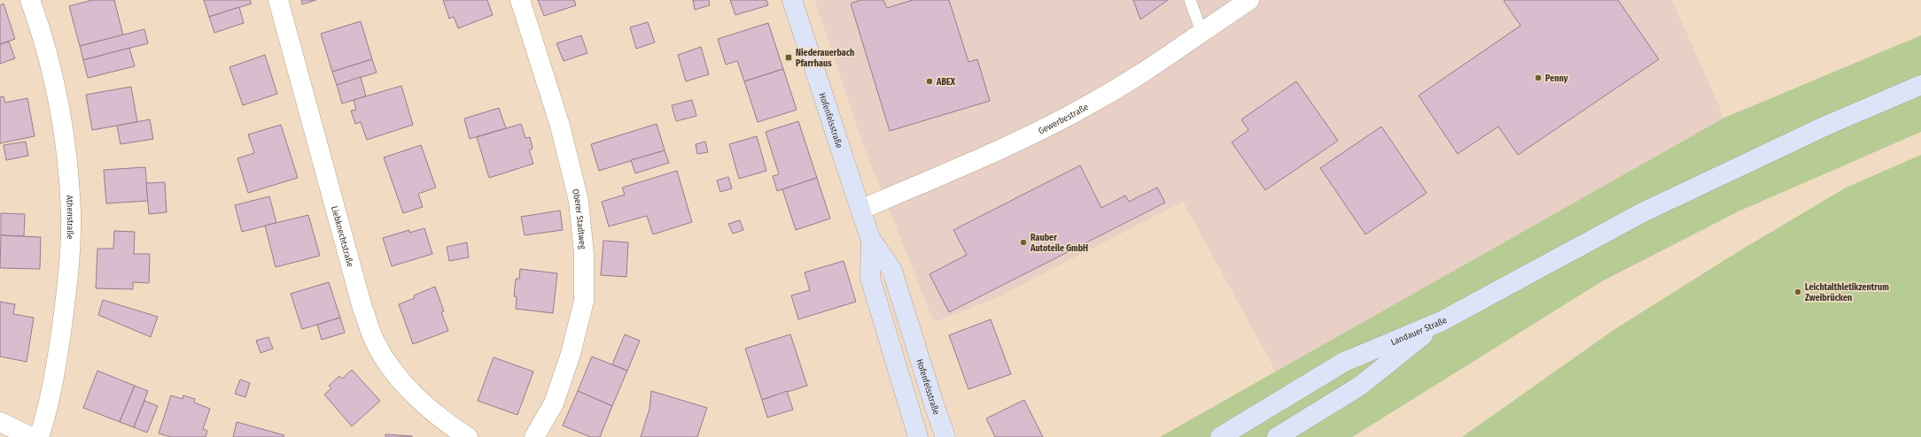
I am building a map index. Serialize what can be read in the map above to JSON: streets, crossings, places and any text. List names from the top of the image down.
{
  "streets": {
    "main road": ["Hofenfelsstraße", "Landauer Straße"],
    "street": [
      "Gewerbestraße",
      "Athenstraße",
      "Oberer Stadtweg",
      "Liebknechtstraße"
    ]
  },
  "crossings": [
    ["Gewerbestraße", "Hofenfelsstraße"]
  ],
  "places": {
    "transit": ["Niederauerbach Pfarrhaus"],
    "other": [
      "Penny",
      "ABEX",
      "Rauber Autoteile GmbH",
      "Leichtalthletikzentrum Zweibrücken"
    ]
  }
}
